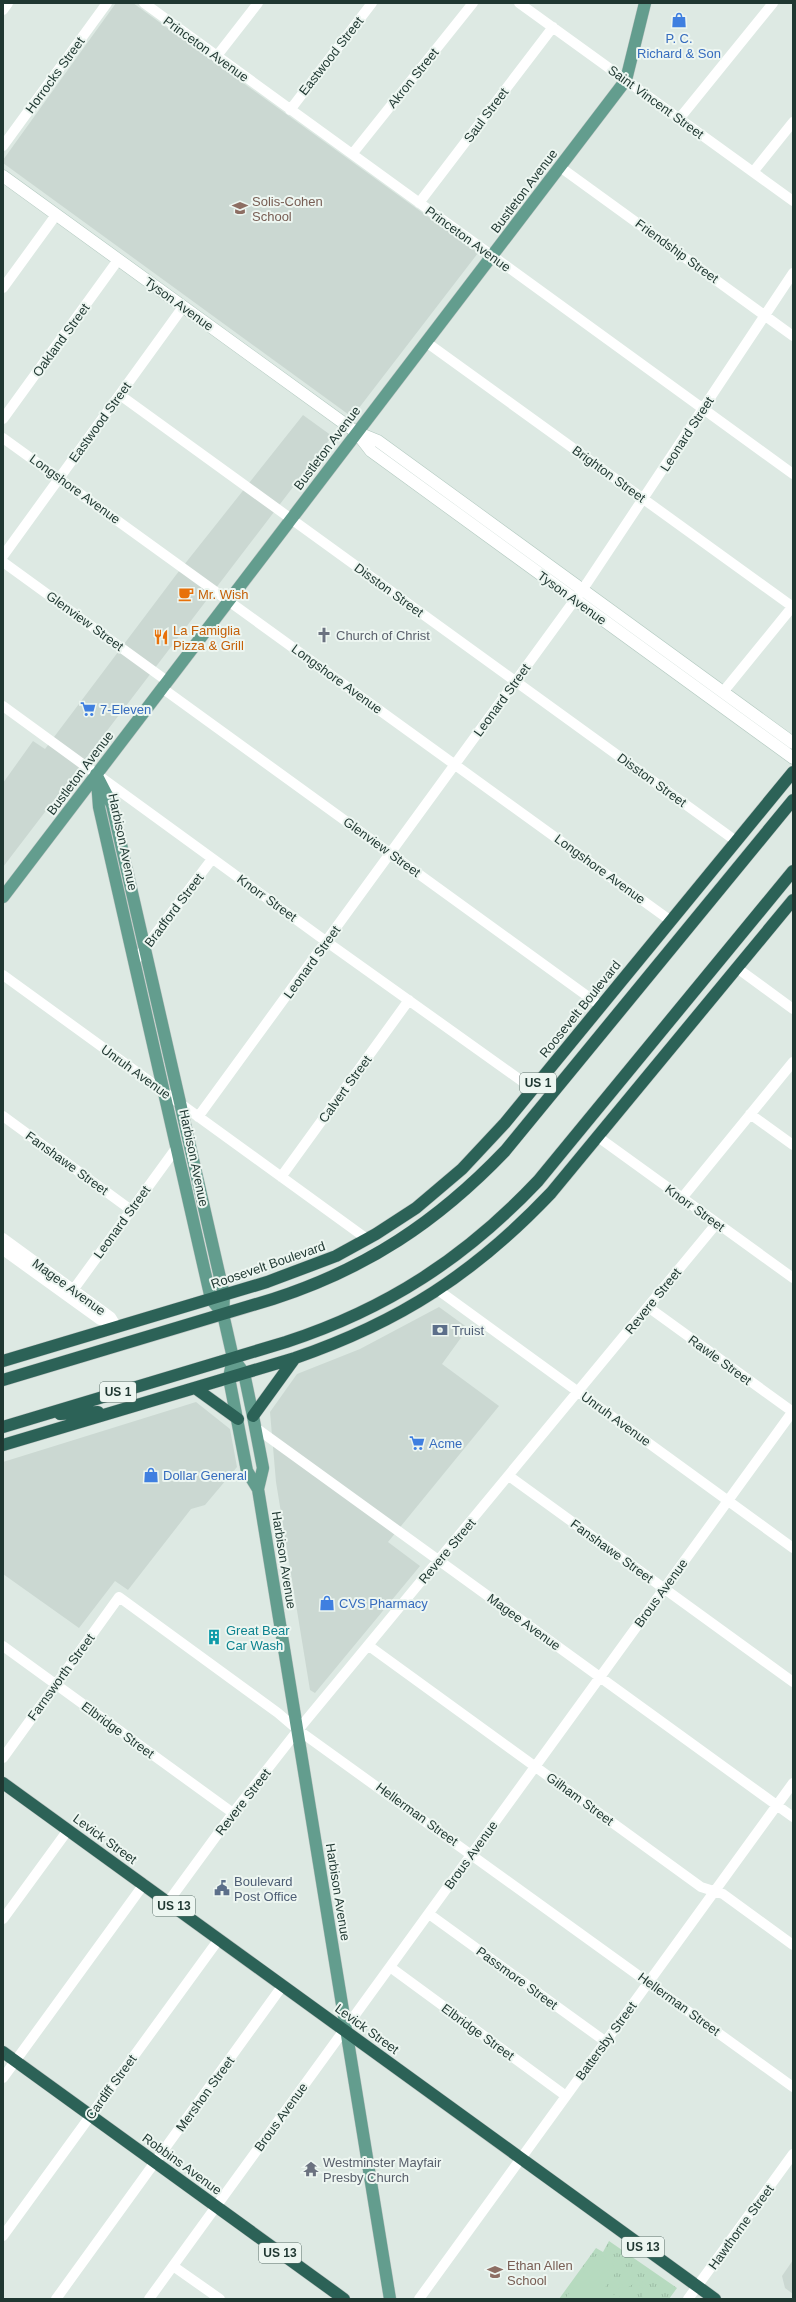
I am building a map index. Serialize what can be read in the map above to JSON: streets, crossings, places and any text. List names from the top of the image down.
{
  "streets": {
    "highway": [
      "Roosevelt Boulevard",
      "US 1",
      "Levick Street",
      "US 13",
      "Robbins Avenue"
    ],
    "main road": ["Bustleton Avenue", "Harbison Avenue"],
    "street": [
      "Princeton Avenue",
      "Eastwood Street",
      "Horrocks Street",
      "Akron Street",
      "Saint Vincent Street",
      "Saul Street",
      "Friendship Street",
      "Tyson Avenue",
      "Oakland Street",
      "Leonard Street",
      "Brighton Street",
      "Longshore Avenue",
      "Disston Street",
      "Glenview Street",
      "Knorr Street",
      "Bradford Street",
      "Unruh Avenue",
      "Calvert Street",
      "Fanshawe Street",
      "Magee Avenue",
      "Revere Street",
      "Rawle Street",
      "Brous Avenue",
      "Farnsworth Street",
      "Elbridge Street",
      "Gilham Street",
      "Hellerman Street",
      "Passmore Street",
      "Battersby Street",
      "Cardiff Street",
      "Mershon Street",
      "Hawthorne Street"
    ]
  },
  "crossings": [
    ["Princeton Avenue", "Eastwood Street"],
    ["Princeton Avenue", "Akron Street"],
    ["Princeton Avenue", "Saul Street"],
    ["Princeton Avenue", "Bustleton Avenue"],
    ["Princeton Avenue", "Leonard Street"],
    ["Eastwood Street", "Tyson Avenue"],
    ["Eastwood Street", "Longshore Avenue"],
    ["Eastwood Street", "Disston Street"],
    ["Saint Vincent Street", "Saul Street"],
    ["Saint Vincent Street", "Bustleton Avenue"],
    ["Bustleton Avenue", "Friendship Street"],
    ["Bustleton Avenue", "Tyson Avenue"],
    ["Bustleton Avenue", "Brighton Street"],
    ["Bustleton Avenue", "Longshore Avenue"],
    ["Bustleton Avenue", "Disston Street"],
    ["Bustleton Avenue", "Glenview Street"],
    ["Bustleton Avenue", "Harbison Avenue"],
    ["Bustleton Avenue", "Knorr Street"],
    ["Friendship Street", "Leonard Street"],
    ["Tyson Avenue", "Oakland Street"],
    ["Tyson Avenue", "Leonard Street"],
    ["Leonard Street", "Brighton Street"],
    ["Leonard Street", "Longshore Avenue"],
    ["Leonard Street", "Disston Street"],
    ["Leonard Street", "Glenview Street"],
    ["Leonard Street", "Harbison Avenue"],
    ["Leonard Street", "Knorr Street"],
    ["Leonard Street", "Unruh Avenue"],
    ["Leonard Street", "Fanshawe Street"],
    ["Leonard Street", "Magee Avenue"],
    ["Longshore Avenue", "Roosevelt Boulevard"],
    ["Disston Street", "Roosevelt Boulevard"],
    ["Glenview Street", "Roosevelt Boulevard"],
    ["Harbison Avenue", "Knorr Street"],
    ["Harbison Avenue", "Bradford Street"],
    ["Harbison Avenue", "Roosevelt Boulevard"],
    ["Harbison Avenue", "Unruh Avenue"],
    ["Harbison Avenue", "US 1"],
    ["Harbison Avenue", "Magee Avenue"],
    ["Harbison Avenue", "Revere Street"],
    ["Harbison Avenue", "Brous Avenue"],
    ["Harbison Avenue", "Hellerman Street"],
    ["Harbison Avenue", "Levick Street"],
    ["Knorr Street", "Bradford Street"],
    ["Knorr Street", "Roosevelt Boulevard"],
    ["Knorr Street", "US 1"],
    ["Knorr Street", "Calvert Street"],
    ["Knorr Street", "Revere Street"],
    ["Roosevelt Boulevard", "Unruh Avenue"],
    ["Roosevelt Boulevard", "Magee Avenue"],
    ["Unruh Avenue", "US 1"],
    ["Unruh Avenue", "Calvert Street"],
    ["Unruh Avenue", "Revere Street"],
    ["Unruh Avenue", "Brous Avenue"],
    ["Fanshawe Street", "Revere Street"],
    ["Fanshawe Street", "Brous Avenue"],
    ["Magee Avenue", "Revere Street"],
    ["Magee Avenue", "Brous Avenue"],
    ["Magee Avenue", "Battersby Street"],
    ["Revere Street", "Rawle Street"],
    ["Revere Street", "Elbridge Street"],
    ["Revere Street", "Gilham Street"],
    ["Revere Street", "Hellerman Street"],
    ["Revere Street", "Levick Street"],
    ["Rawle Street", "Brous Avenue"],
    ["Brous Avenue", "Elbridge Street"],
    ["Brous Avenue", "Gilham Street"],
    ["Brous Avenue", "Hellerman Street"],
    ["Brous Avenue", "Levick Street"],
    ["Brous Avenue", "Passmore Street"],
    ["Brous Avenue", "Robbins Avenue"],
    ["Farnsworth Street", "Elbridge Street"],
    ["Farnsworth Street", "Hellerman Street"],
    ["Elbridge Street", "Battersby Street"],
    ["Gilham Street", "Battersby Street"],
    ["Hellerman Street", "Battersby Street"],
    ["Levick Street", "Battersby Street"],
    ["Levick Street", "Cardiff Street"],
    ["Levick Street", "Mershon Street"],
    ["Levick Street", "Hawthorne Street"],
    ["Passmore Street", "Battersby Street"],
    ["Cardiff Street", "Robbins Avenue"],
    ["Mershon Street", "Robbins Avenue"]
  ],
  "places": {
    "shop": ["P. C. Richard & Son", "Dollar General", "CVS Pharmacy"],
    "school or university": ["Solis-Cohen School", "Ethan Allen School"],
    "cafe": ["Mr. Wish"],
    "church": ["Church of Christ"],
    "restaurant": ["La Famiglia Pizza & Grill"],
    "supermarket": ["7-Eleven", "Acme"],
    "bank": ["Truist"],
    "building": ["Great Bear Car Wash"],
    "public building": ["Boulevard Post Office"],
    "temple": ["Westminster Mayfair Presby Church"]
  }
}
